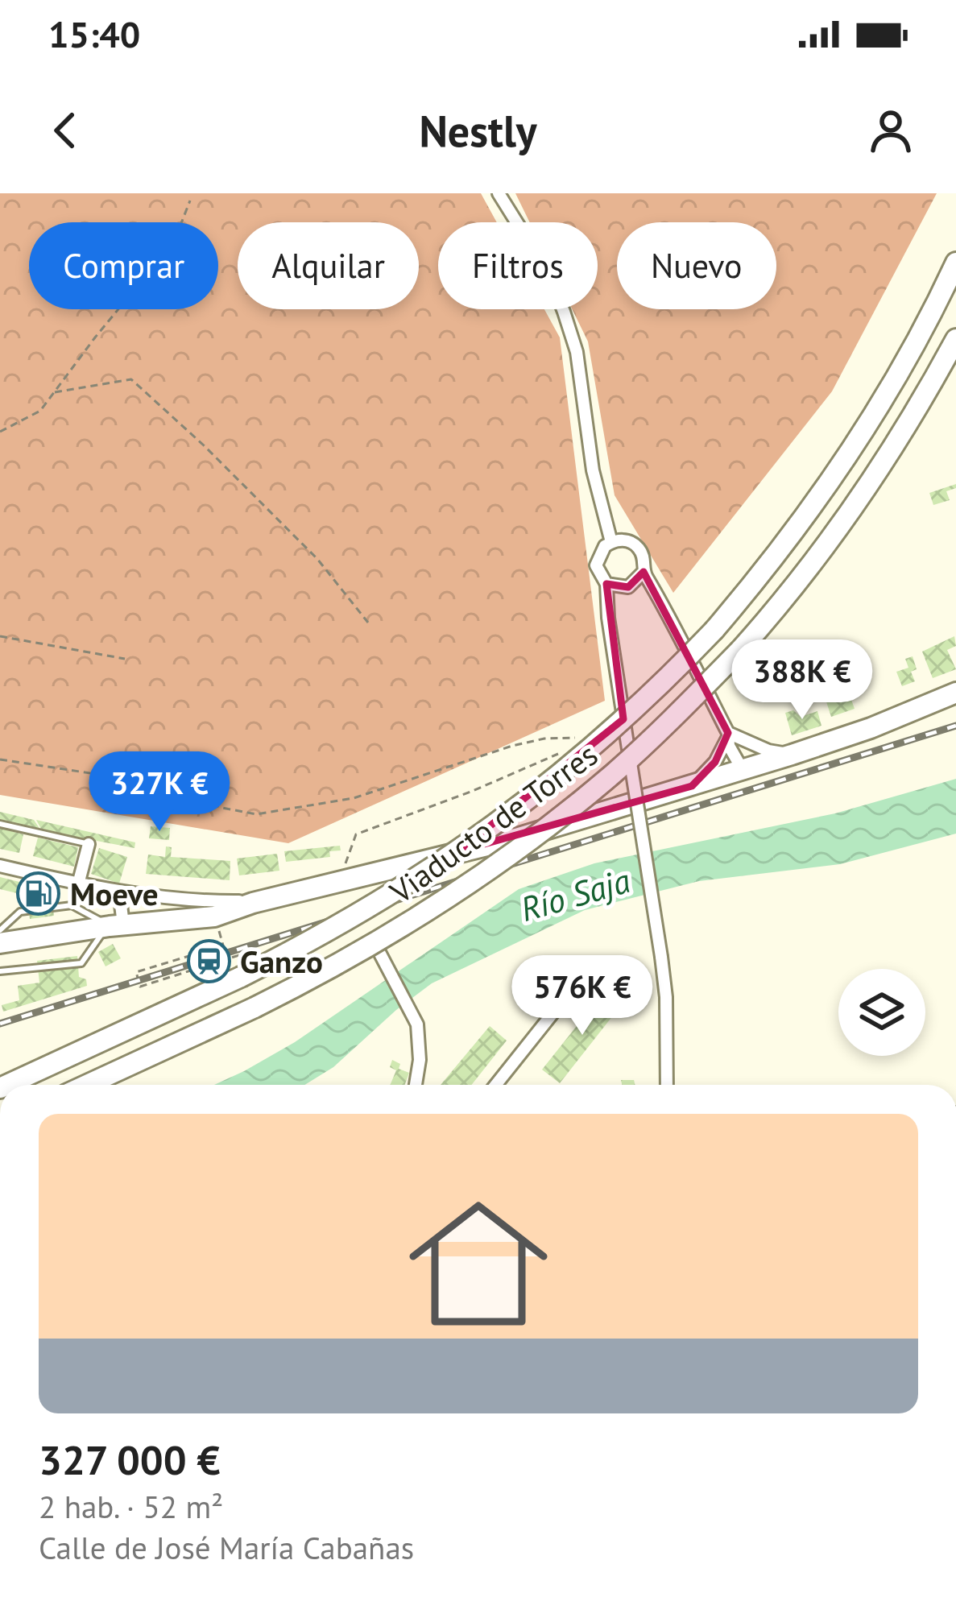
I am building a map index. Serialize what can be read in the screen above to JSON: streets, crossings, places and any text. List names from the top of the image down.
{
  "streets": {
    "highway": ["Viaducto de Torres"]
  },
  "water": ["Río Saja"],
  "places": {
    "fuel station": ["Moeve"],
    "station": ["Ganzo"]
  },
  "page": {
    "status": "15:40",
    "header": "Nestly",
    "chip": [
      "Comprar",
      "Alquilar",
      "Filtros",
      "Nuevo"
    ],
    "price": ["388K €", "327K €", "576K €"],
    "list": [
      {
        "name": "327 000 €",
        "note": "2 hab. · 52 m² · Calle de José María Cabañas"
      }
    ]
  }
}
